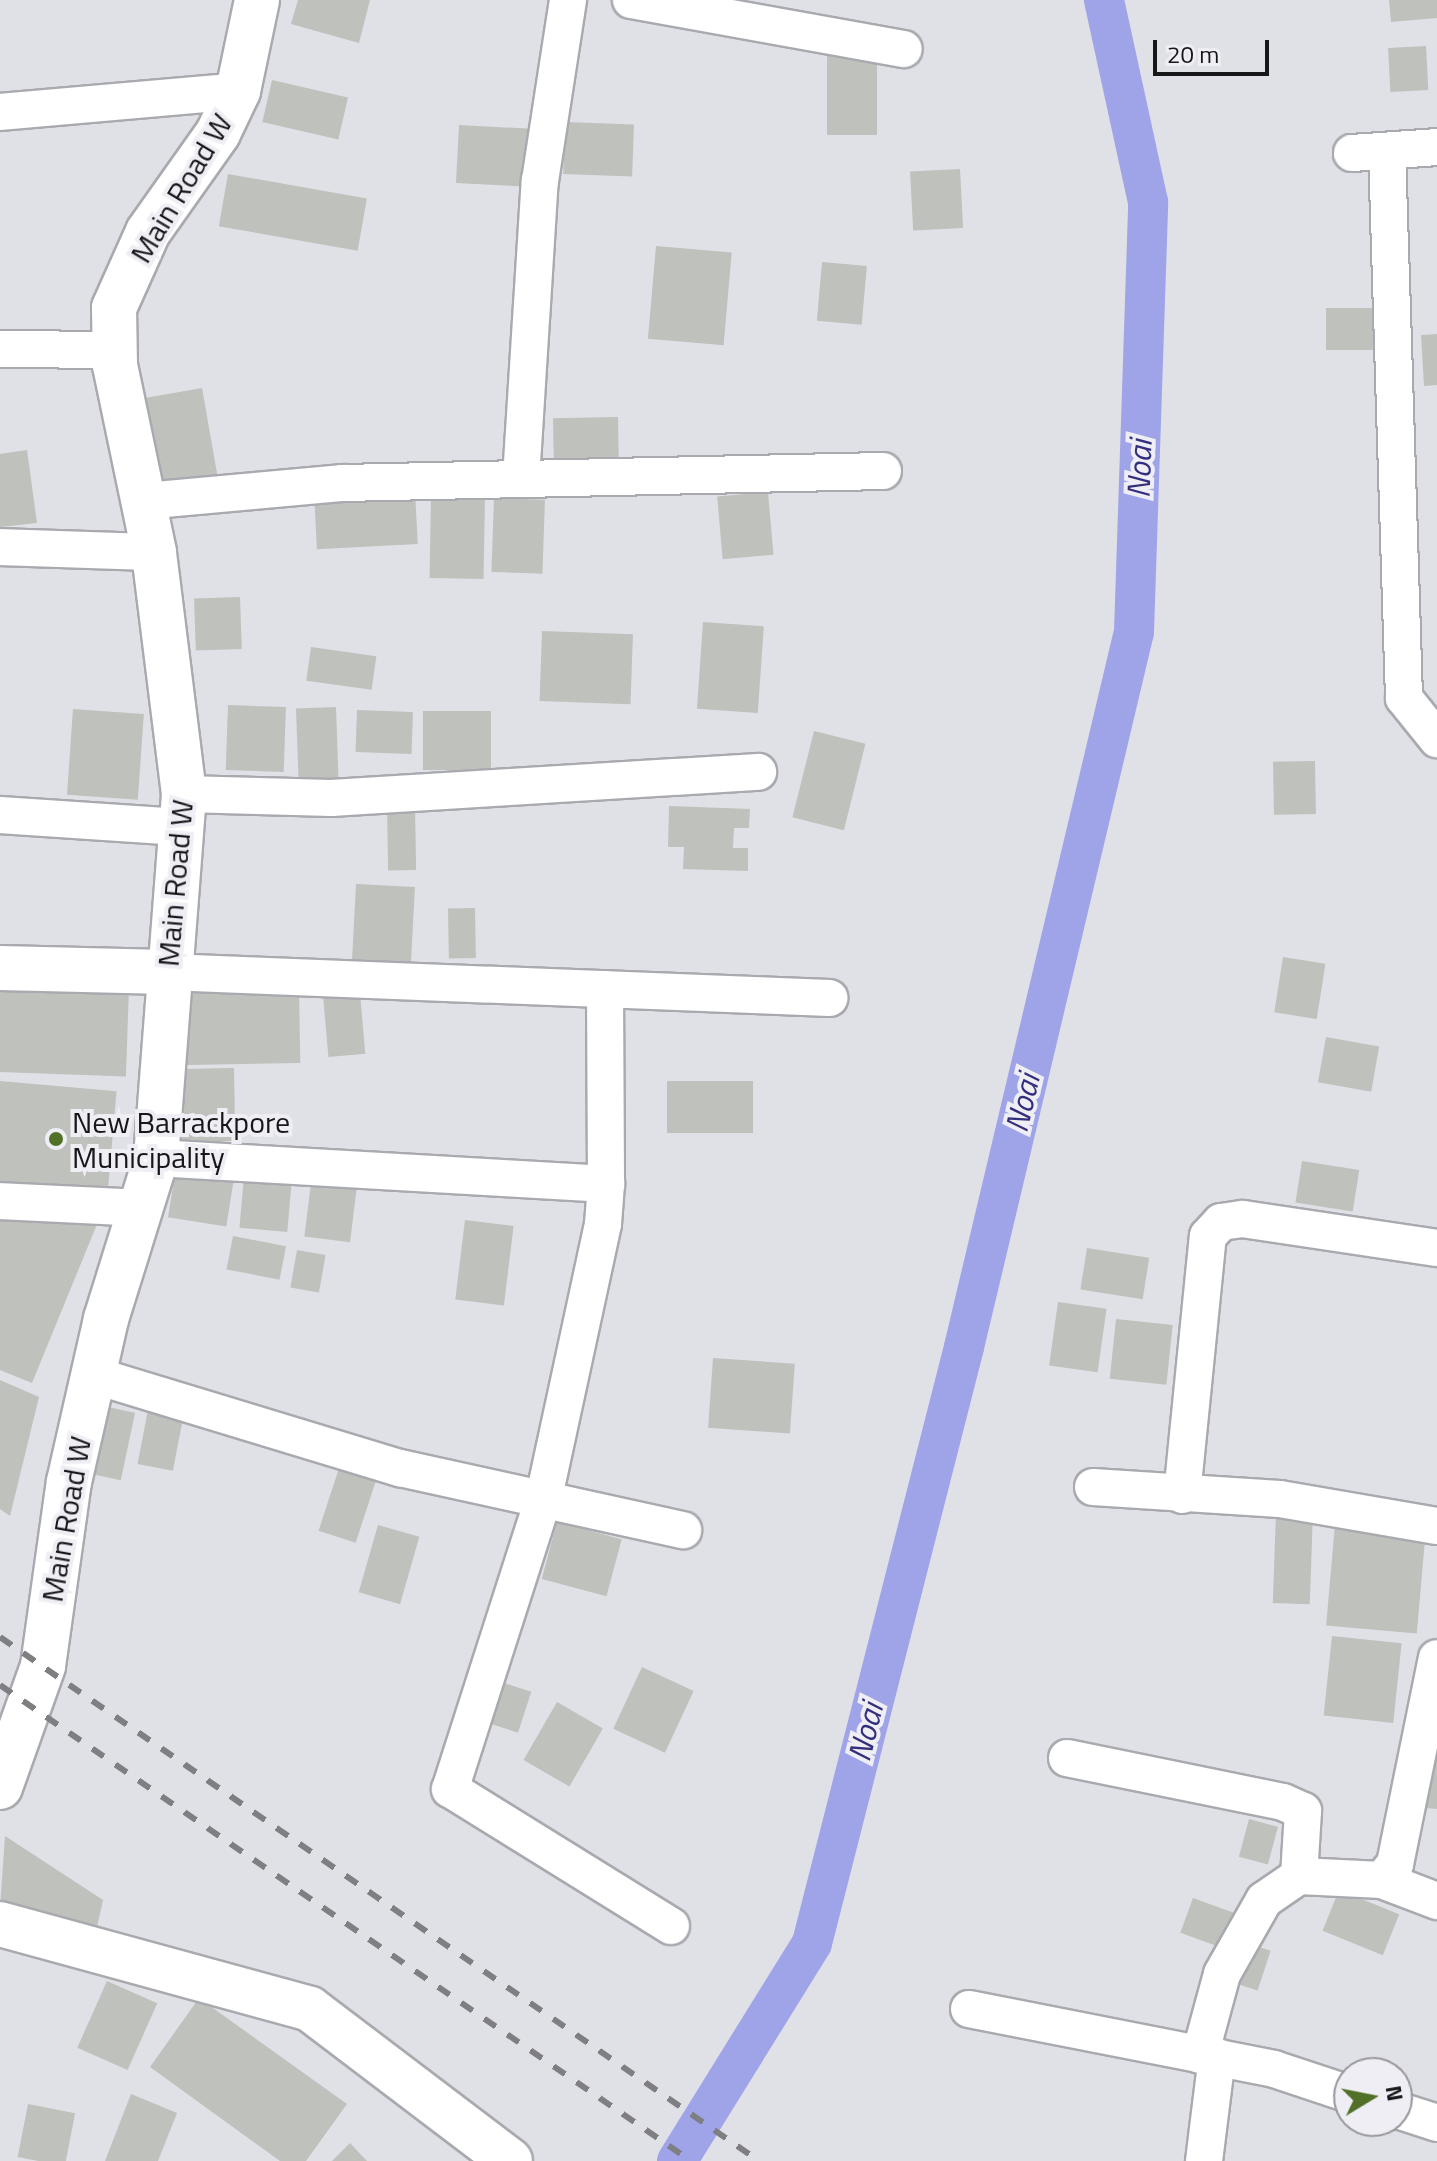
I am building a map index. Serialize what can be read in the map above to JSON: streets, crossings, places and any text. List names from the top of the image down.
{
  "streets": {
    "street": ["Main Road W"]
  },
  "water": ["Noai"],
  "places": ["New Barrackpore Municipality"],
  "scale_bar": "20 m",
  "north": "right"
}
